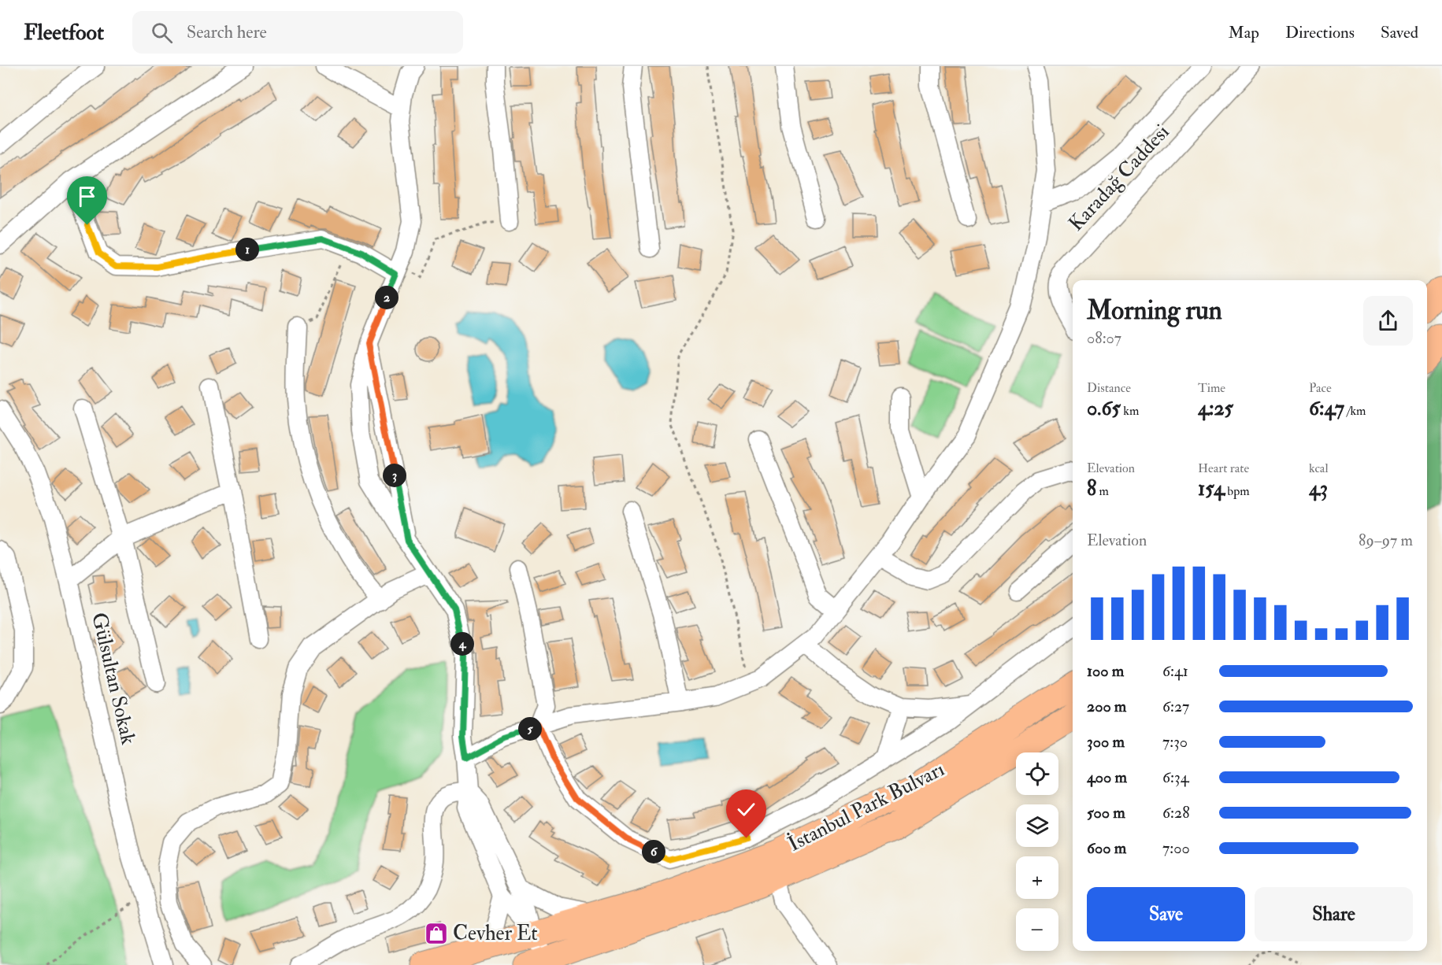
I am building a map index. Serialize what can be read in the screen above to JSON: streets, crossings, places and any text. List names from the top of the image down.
{
  "streets": {
    "highway": ["İstanbul Park Bulvarı"],
    "street": ["Karadağ Caddesi", "Gülsultan Sokak"]
  },
  "places": {
    "shop": ["Cevher Et"]
  },
  "page": {
    "header": "Fleetfoot",
    "search": "Search here",
    "nav": ["Map", "Directions", "Saved"],
    "pins": [
      "1",
      "2",
      "3",
      "4",
      "5",
      "6"
    ],
    "heading": ["Morning run", "08:07"],
    "stats": [
      ["Distance", "0.65 km"],
      ["Time", "4:25"],
      ["Pace", "6:47 /km"],
      ["Elevation", "8 m"],
      ["Heart rate", "154 bpm"],
      ["kcal", "43"]
    ],
    "chart": ["Elevation", "89–97 m"],
    "list": [
      {
        "name": "100 m",
        "note": "6:41"
      },
      {
        "name": "200 m",
        "note": "6:27"
      },
      {
        "name": "300 m",
        "note": "7:30"
      },
      {
        "name": "400 m",
        "note": "6:34"
      },
      {
        "name": "500 m",
        "note": "6:28"
      },
      {
        "name": "600 m",
        "note": "7:00"
      }
    ],
    "map_buttons": ["+", "−"],
    "buttons": ["Save", "Share"]
  }
}
